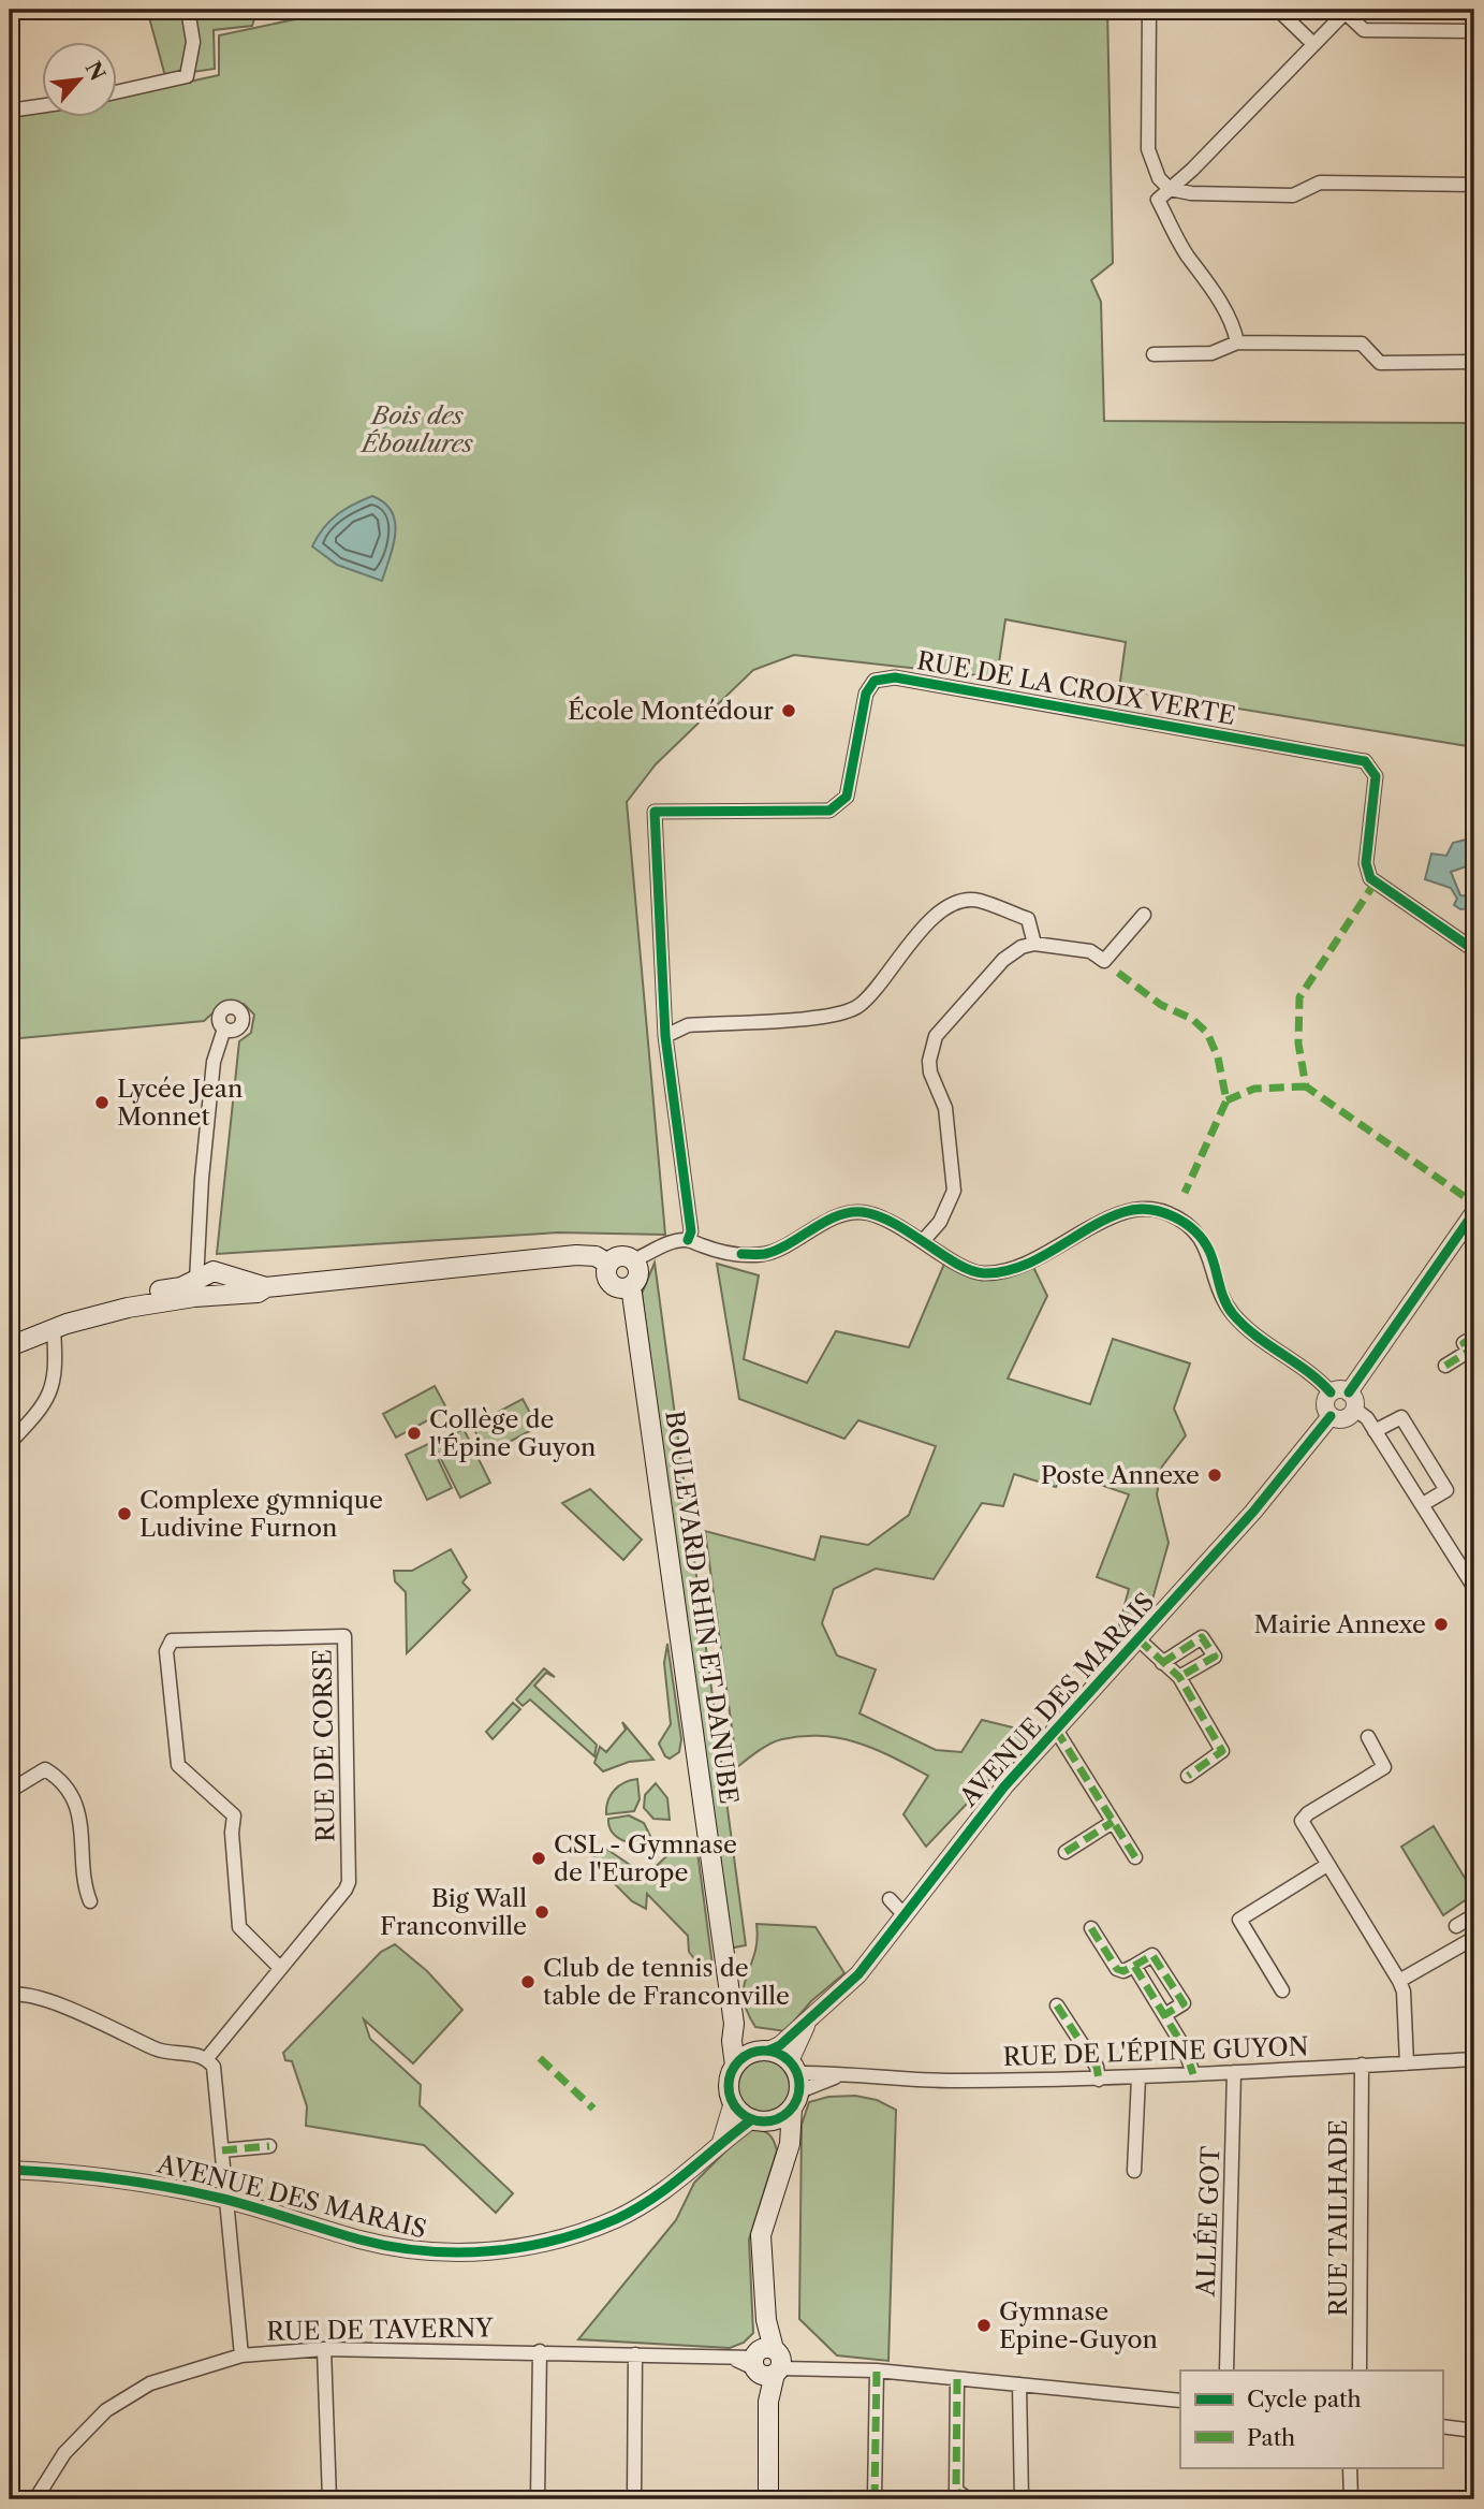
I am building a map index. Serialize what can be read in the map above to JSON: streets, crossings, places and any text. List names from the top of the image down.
{
  "streets": {
    "main road": ["BOULEVARD RHIN ET DANUBE"],
    "street": [
      "RUE DE LA CROIX VERTE",
      "AVENUE DES MARAIS",
      "RUE DE CORSE",
      "RUE DE L'ÉPINE GUYON",
      "RUE TAILHADE",
      "ALLÉE GOT",
      "RUE DE TAVERNY"
    ]
  },
  "crossings": [
    ["BOULEVARD RHIN ET DANUBE", "AVENUE DES MARAIS"],
    ["BOULEVARD RHIN ET DANUBE", "RUE DE L'ÉPINE GUYON"],
    ["AVENUE DES MARAIS", "RUE DE L'ÉPINE GUYON"],
    ["RUE DE L'ÉPINE GUYON", "RUE TAILHADE"],
    ["RUE DE L'ÉPINE GUYON", "ALLÉE GOT"]
  ],
  "parks": ["Bois des Éboulures"],
  "places": [
    "École Montédour",
    "Lycée Jean Monnet",
    "Collège de l'Épine Guyon",
    "Poste Annexe",
    "Complexe gymnique Ludivine Furnon",
    "Mairie Annexe",
    "CSL - Gymnase de l'Europe",
    "Big Wall Franconville",
    "Club de tennis de table de Franconville",
    "Gymnase Epine-Guyon"
  ],
  "legend": ["Cycle path", "Path"],
  "north": "top right"
}
